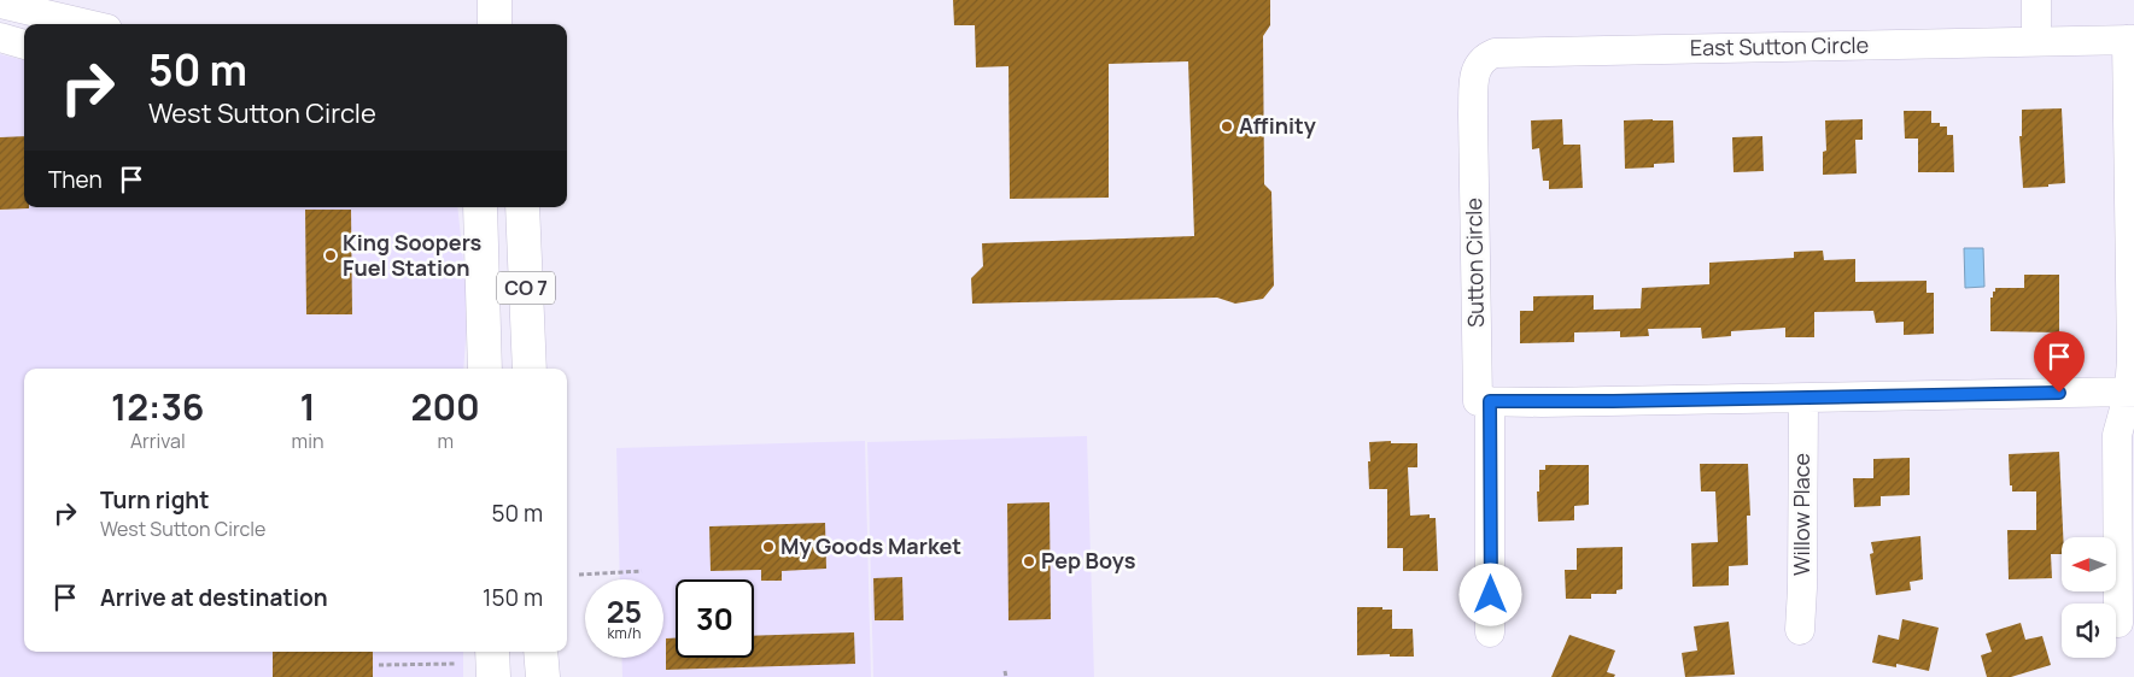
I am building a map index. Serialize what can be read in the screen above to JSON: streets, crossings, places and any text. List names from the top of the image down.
{
  "streets": {
    "main road": ["CO 7"],
    "street": ["East Sutton Circle", "Sutton Circle", "Willow Place"]
  },
  "crossings": [
    ["East Sutton Circle", "Sutton Circle"]
  ],
  "places": [
    "Affinity",
    "King Soopers Fuel Station",
    "My Goods Market",
    "Pep Boys"
  ],
  "north": "left",
  "page": {
    "turn": ["50 m", "West Sutton Circle"],
    "then": "Then",
    "eta": [
      "12:36",
      "Arrival",
      "1",
      "min",
      "200",
      "m"
    ],
    "list": [
      {
        "name": "Turn right",
        "note": "West Sutton Circle",
        "value": "50 m"
      },
      {
        "name": "Arrive at destination",
        "value": "150 m"
      }
    ],
    "speed": "25 km/h",
    "limit": "30"
  }
}
